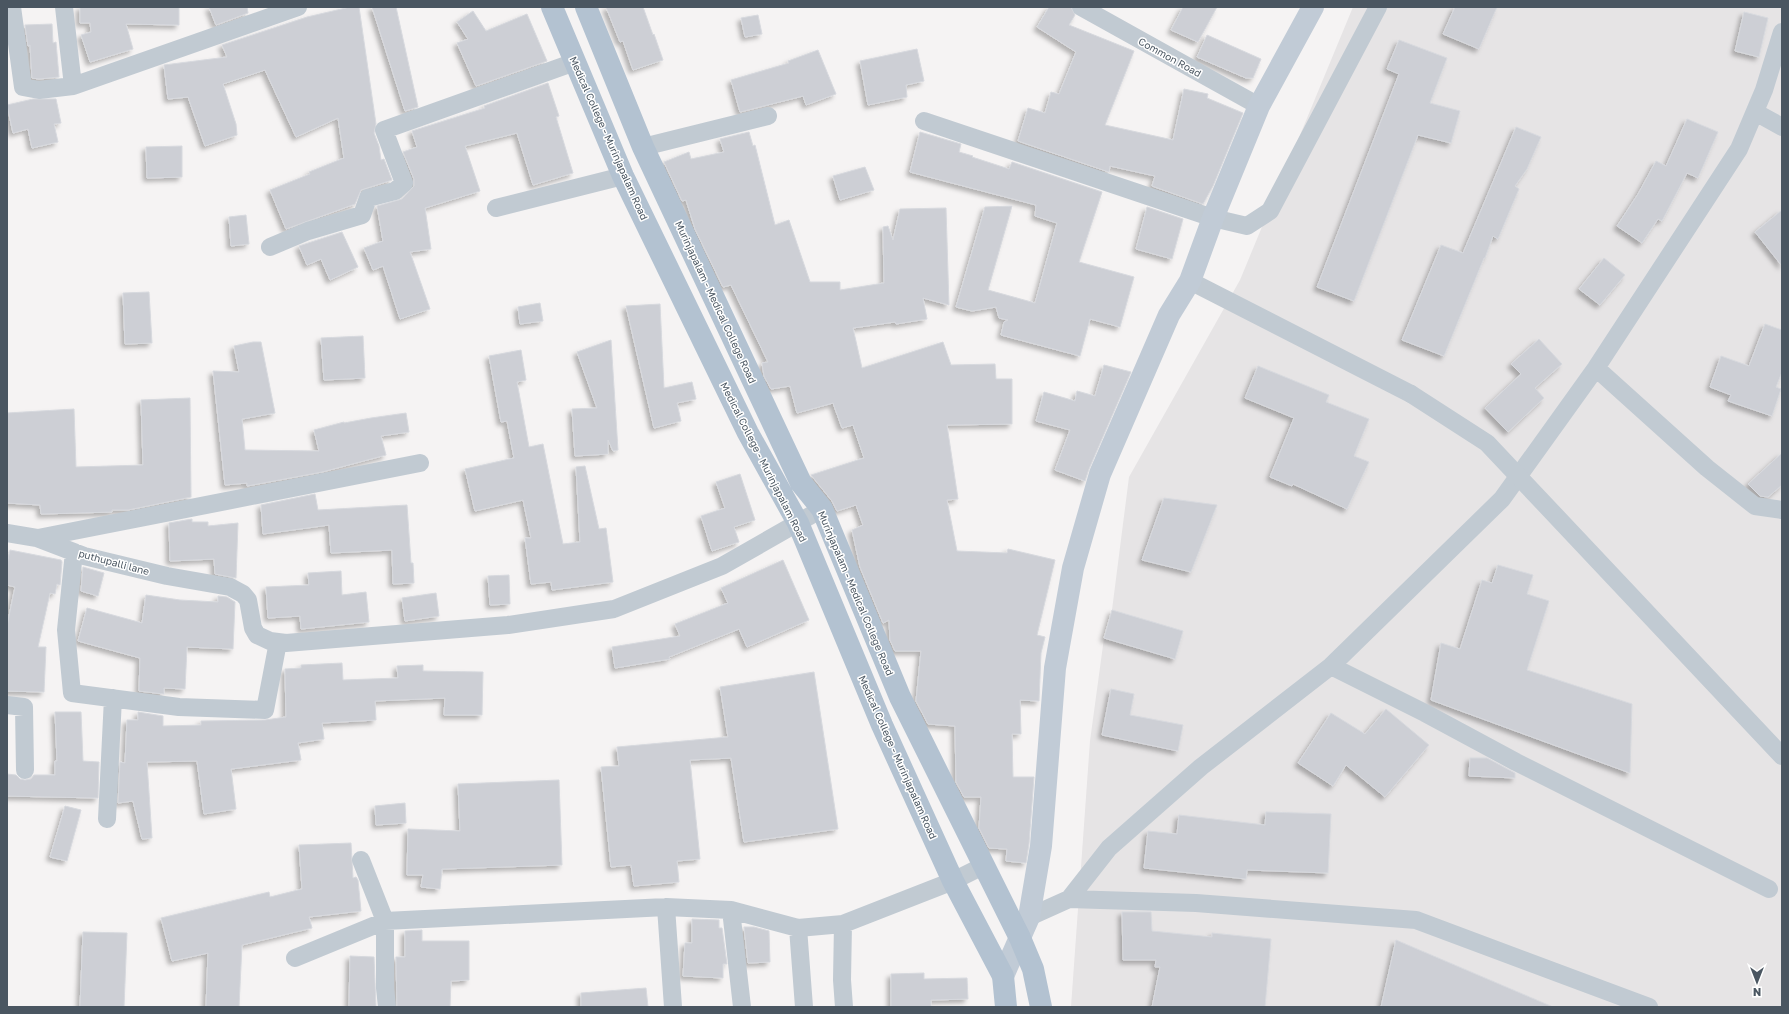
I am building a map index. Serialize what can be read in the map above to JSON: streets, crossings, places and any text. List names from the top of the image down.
{
  "streets": {
    "main road": ["Medical College - Murinjapalam Road", "Murinjapalam - Medical College Road"],
    "street": ["Common Road", "puthupalli lane"]
  },
  "north": "bottom"
}
